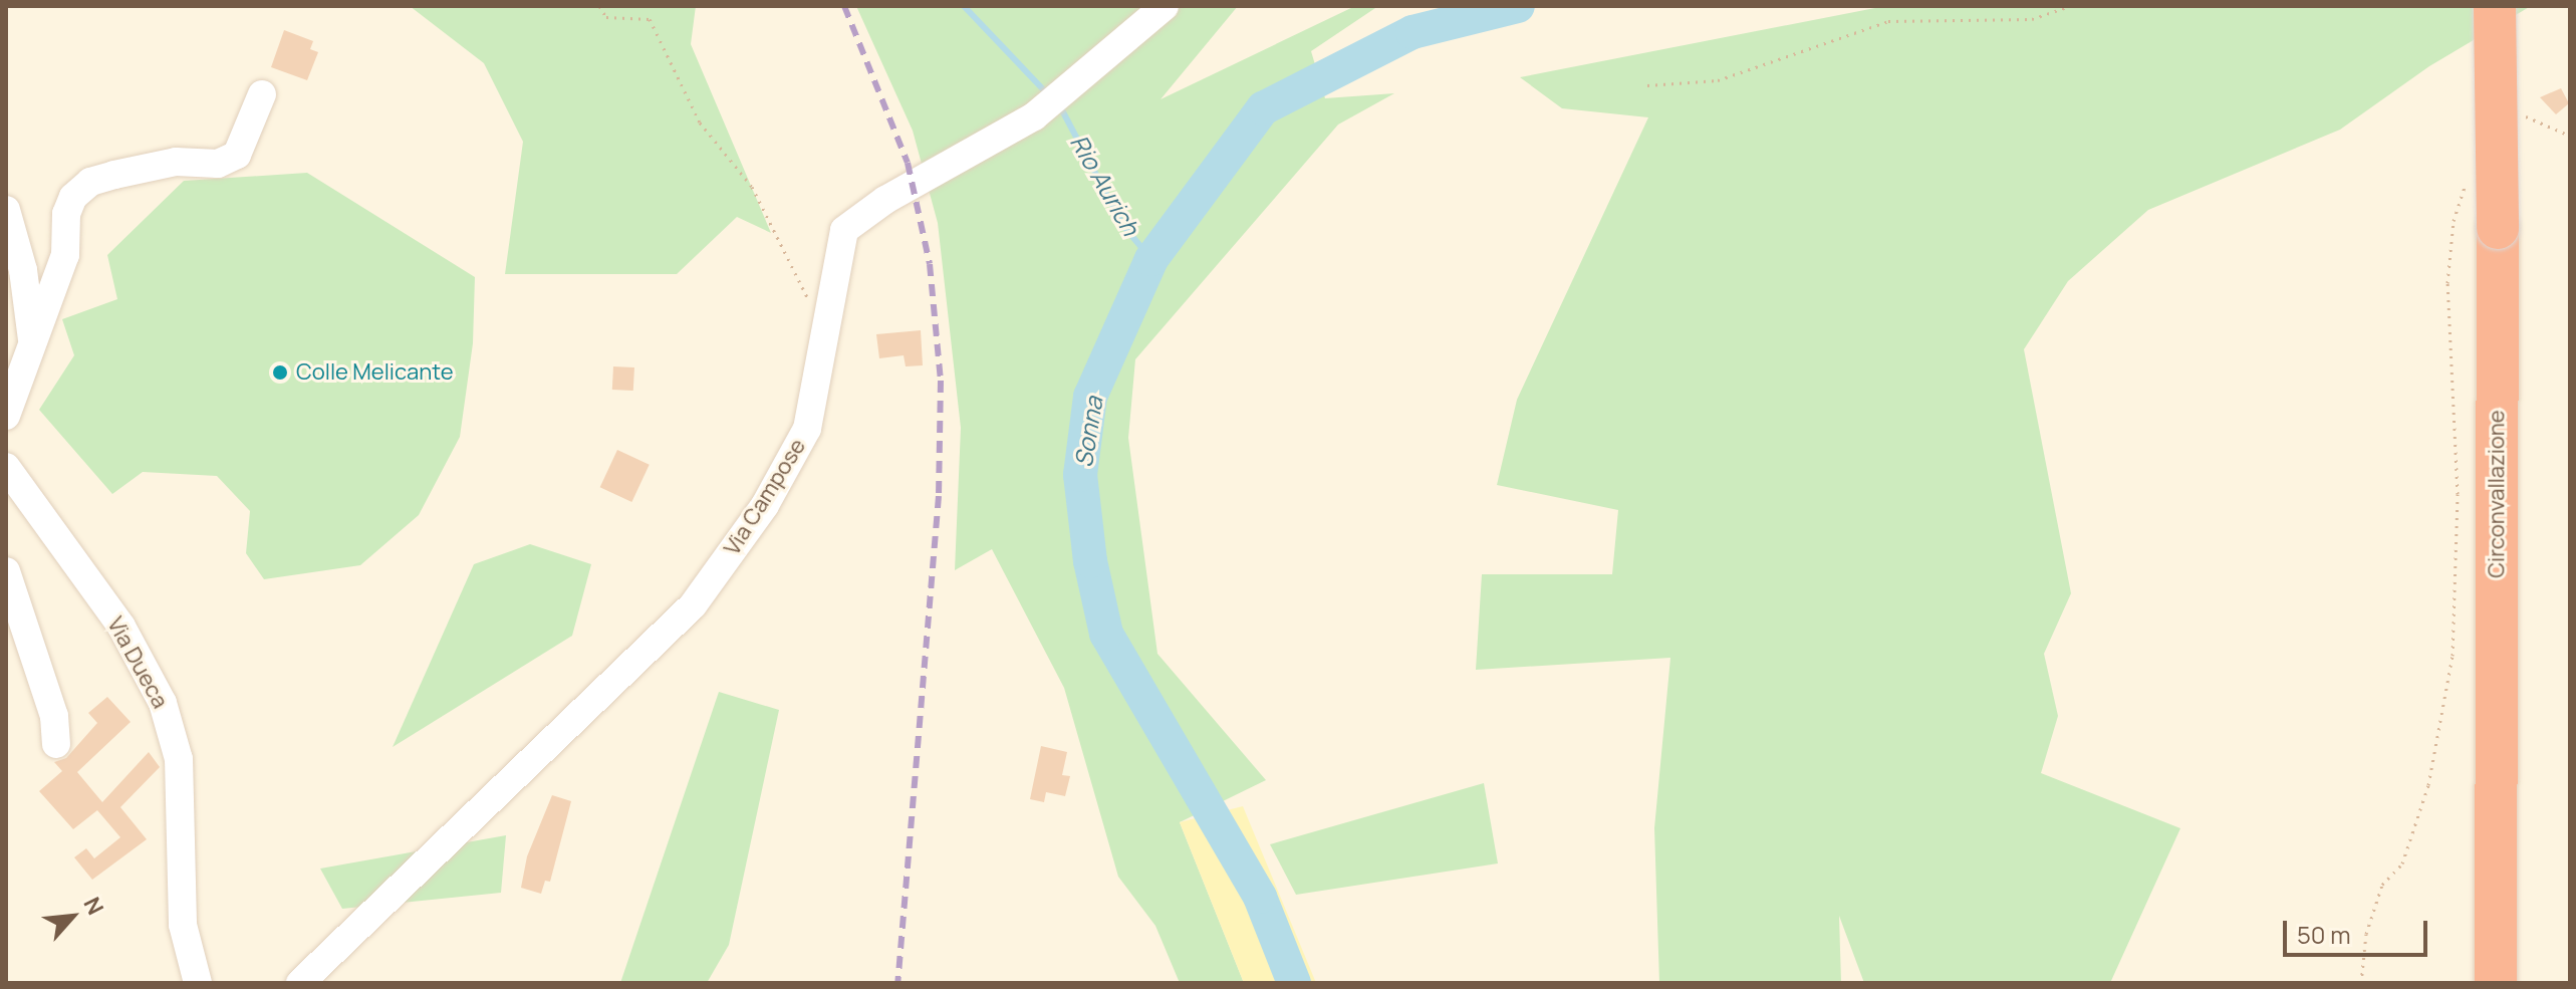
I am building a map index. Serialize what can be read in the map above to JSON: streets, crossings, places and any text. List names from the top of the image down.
{
  "streets": {
    "highway": ["Circonvallazione"],
    "street": ["Via Campose", "Via Dueca"]
  },
  "water": ["Rio Aurich", "Sonna"],
  "places": ["Colle Melicante"],
  "scale_bar": "50 m",
  "north": "top right"
}
